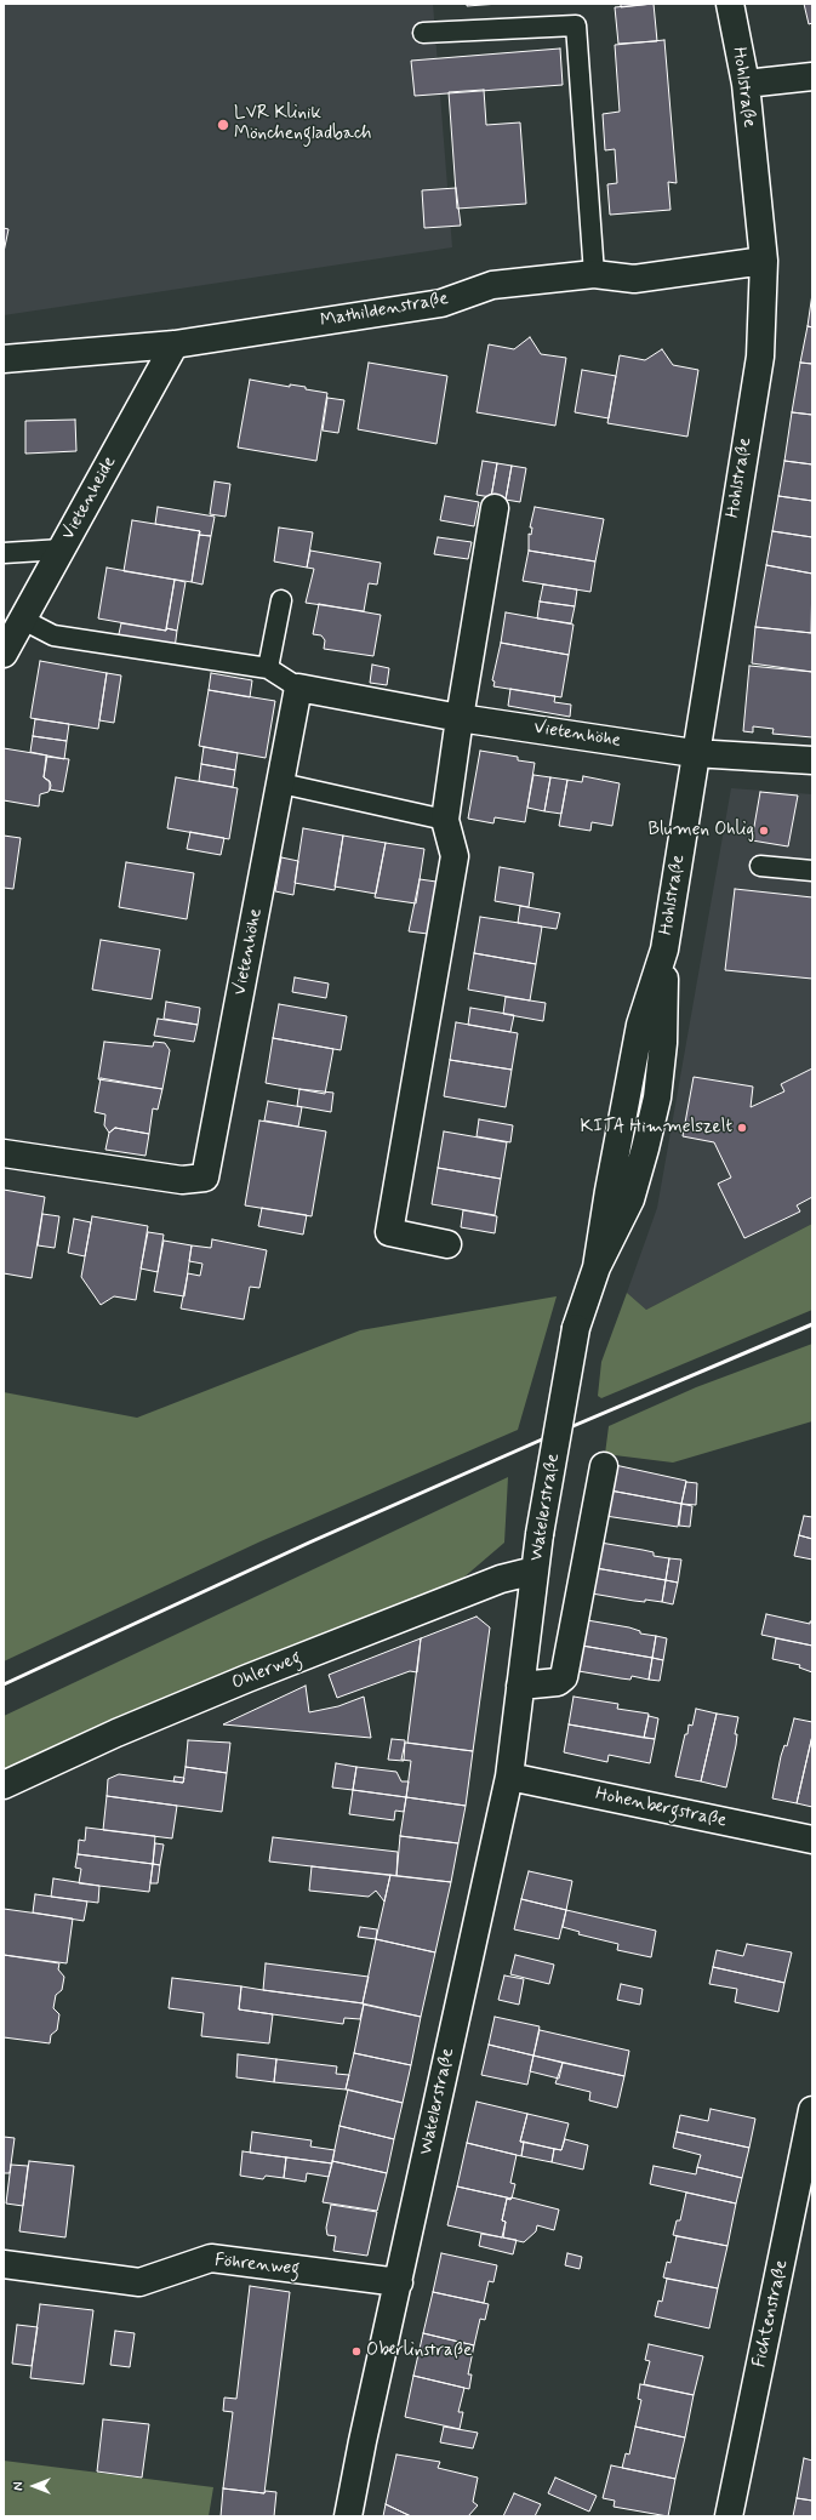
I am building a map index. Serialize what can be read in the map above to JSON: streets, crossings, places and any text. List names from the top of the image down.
{
  "streets": {
    "street": [
      "Hohlstraße",
      "Mathildenstraße",
      "Vietenheide",
      "Vietenhöhe",
      "Watelerstraße",
      "Ohlerweg",
      "Hohenbergstraße",
      "Föhrenweg",
      "Fichtenstraße"
    ]
  },
  "crossings": [
    ["Hohlstraße", "Mathildenstraße"],
    ["Hohlstraße", "Vietenhöhe"],
    ["Hohlstraße", "Watelerstraße"],
    ["Mathildenstraße", "Vietenheide"],
    ["Watelerstraße", "Ohlerweg"],
    ["Watelerstraße", "Hohenbergstraße"],
    ["Watelerstraße", "Föhrenweg"]
  ],
  "places": [
    "LVR Klinik Mönchengladbach",
    "Blumen Ohlig",
    "KITA Himmelszelt",
    "Oberlinstraße"
  ],
  "north": "left"
}
